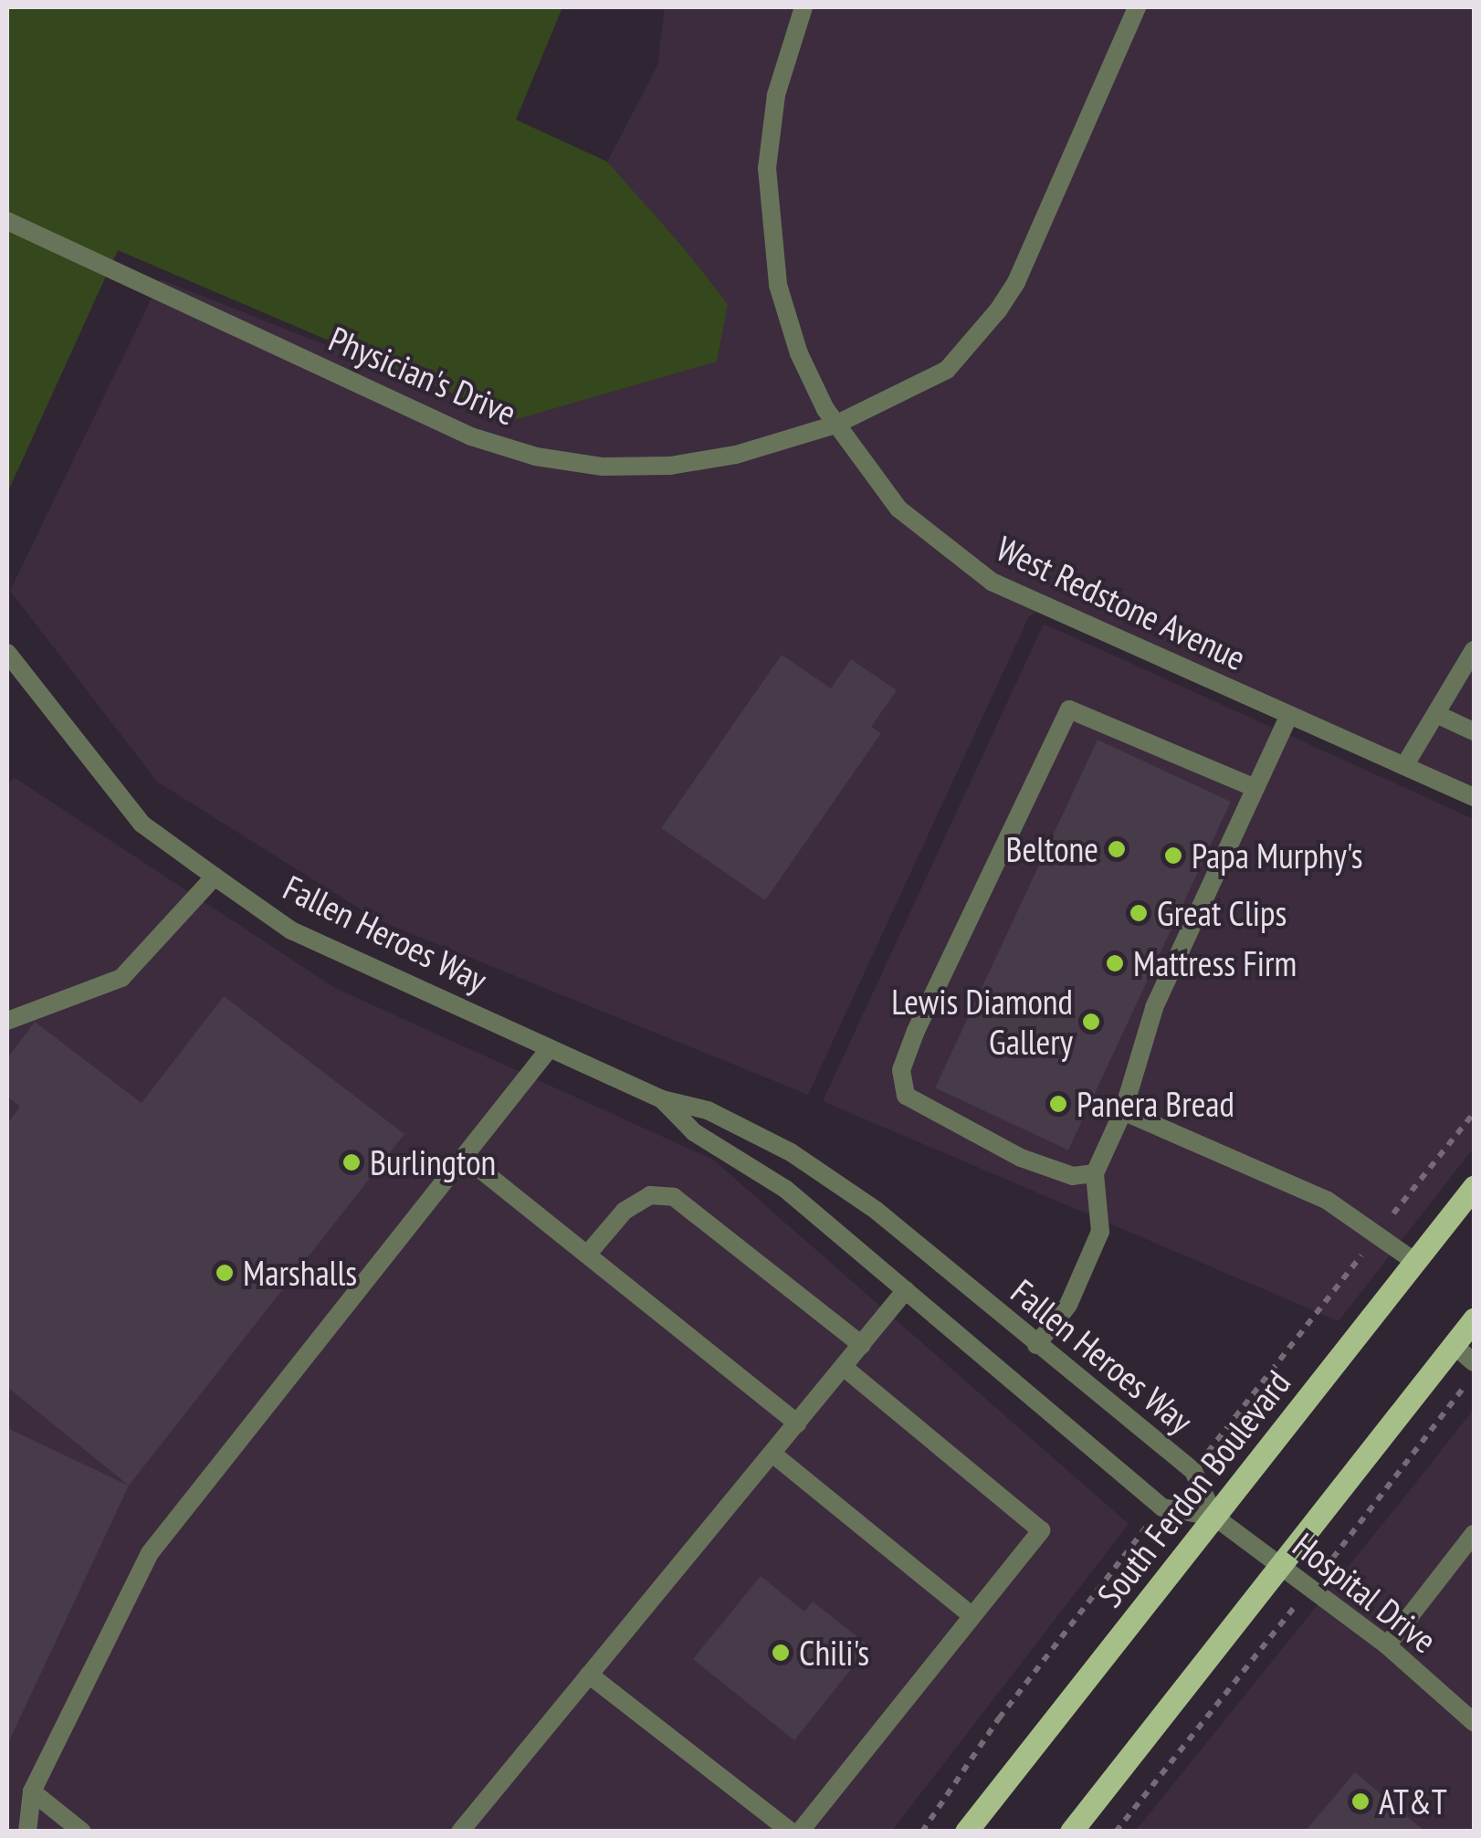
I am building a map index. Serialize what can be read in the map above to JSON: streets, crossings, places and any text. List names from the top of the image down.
{
  "streets": {
    "main road": ["South Ferdon Boulevard"],
    "street": [
      "Physician's Drive",
      "West Redstone Avenue",
      "Fallen Heroes Way",
      "Hospital Drive"
    ]
  },
  "crossings": [
    ["Physician's Drive", "West Redstone Avenue"],
    ["Fallen Heroes Way", "South Ferdon Boulevard"],
    ["Fallen Heroes Way", "Hospital Drive"],
    ["South Ferdon Boulevard", "Hospital Drive"]
  ],
  "places": [
    "Beltone",
    "Papa Murphy's",
    "Great Clips",
    "Mattress Firm",
    "Lewis Diamond Gallery",
    "Panera Bread",
    "Burlington",
    "Marshalls",
    "Chili's",
    "AT&T"
  ]
}
